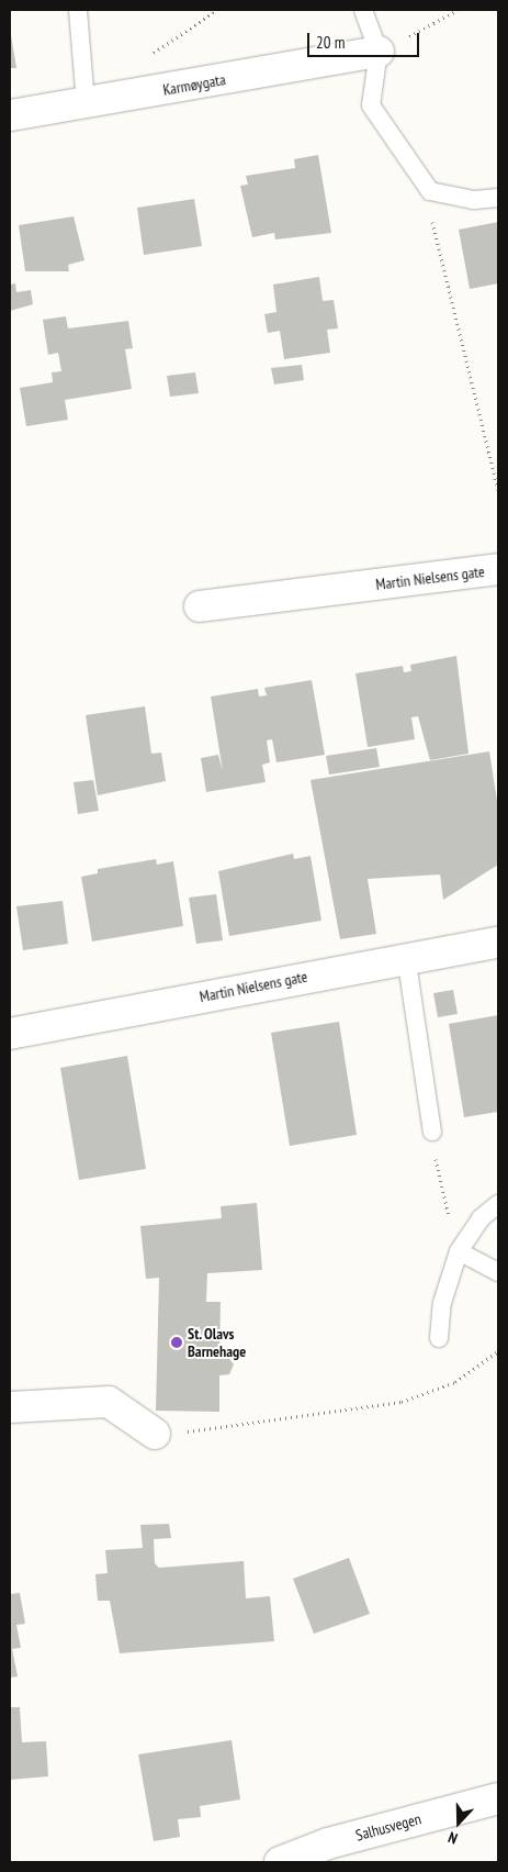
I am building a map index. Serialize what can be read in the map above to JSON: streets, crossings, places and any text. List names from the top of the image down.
{
  "streets": {
    "street": ["Karmøygata", "Martin Nielsens gate", "Salhusvegen"]
  },
  "places": ["St. Olavs Barnehage"],
  "scale_bar": "20 m",
  "north": "bottom"
}
